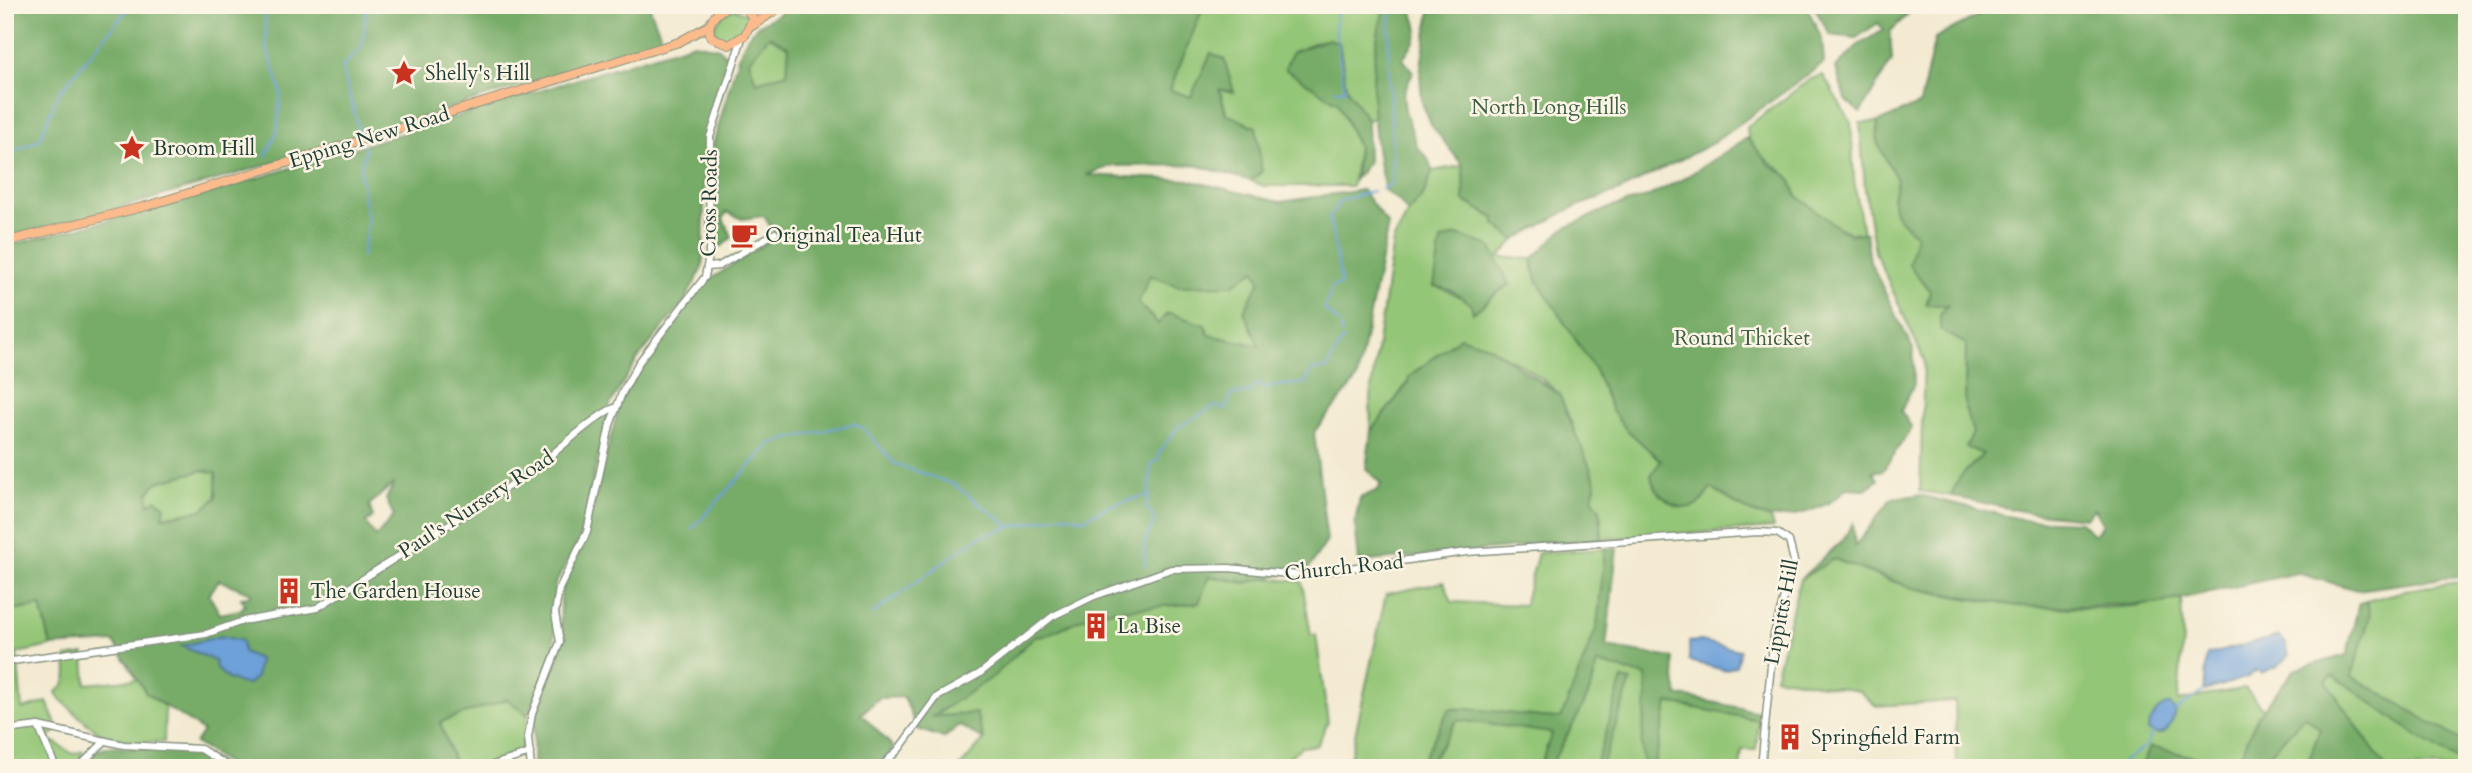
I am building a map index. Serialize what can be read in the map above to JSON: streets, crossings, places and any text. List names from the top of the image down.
{
  "streets": {
    "main road": ["Epping New Road"],
    "street": [
      "Cross Roads",
      "Paul's Nursery Road",
      "Church Road",
      "Lippitts Hill"
    ]
  },
  "crossings": [
    ["Epping New Road", "Cross Roads"],
    ["Cross Roads", "Paul's Nursery Road"],
    ["Church Road", "Lippitts Hill"]
  ],
  "parks": ["North Long Hills", "Round Thicket"],
  "places": {
    "place": ["Shelly's Hill", "Broom Hill"],
    "cafe": ["Original Tea Hut"],
    "building": ["The Garden House", "La Bise", "Springfield Farm"]
  }
}
